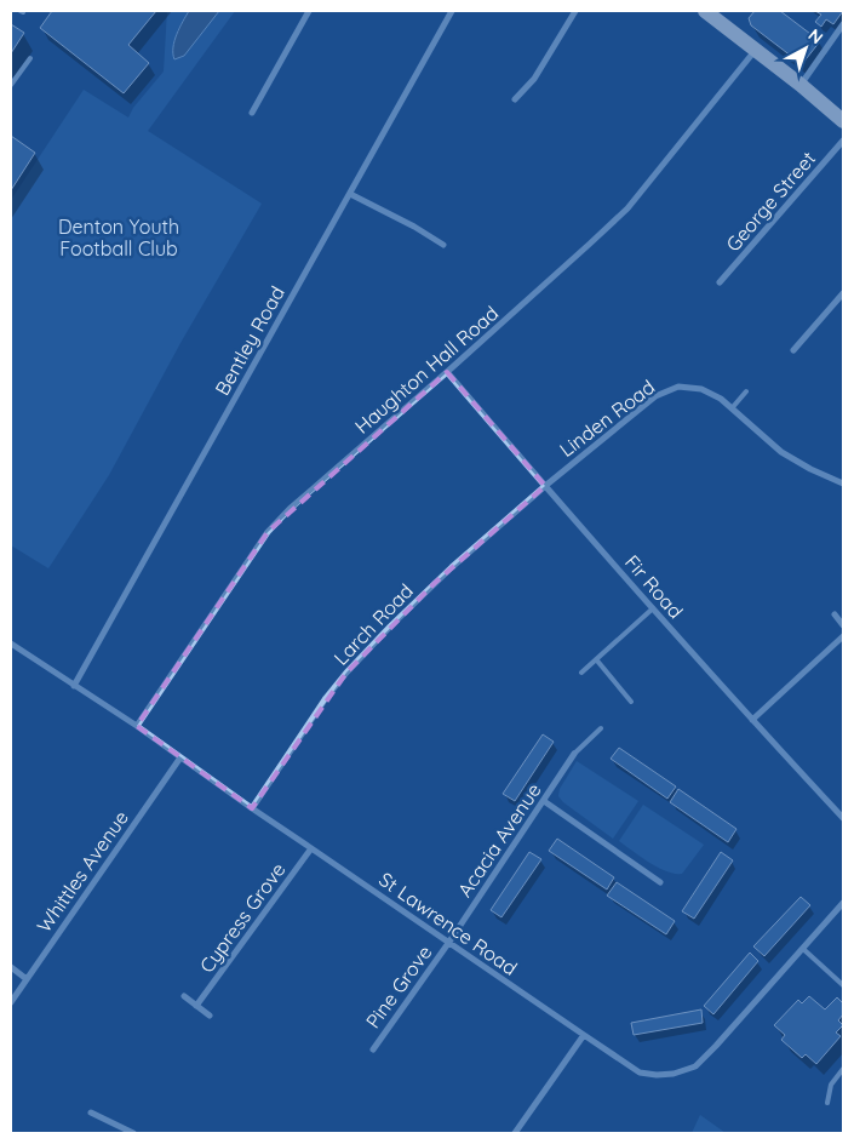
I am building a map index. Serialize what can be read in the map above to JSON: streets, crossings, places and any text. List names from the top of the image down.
{
  "streets": {
    "street": [
      "George Street",
      "Bentley Road",
      "Haughton Hall Road",
      "Linden Road",
      "Fir Road",
      "Larch Road",
      "Acacia Avenue",
      "Whittles Avenue",
      "Cypress Grove",
      "St Lawrence Road",
      "Pine Grove"
    ]
  },
  "crossings": [
    ["Bentley Road", "St Lawrence Road"],
    ["Haughton Hall Road", "Fir Road"],
    ["Haughton Hall Road", "St Lawrence Road"],
    ["Linden Road", "Fir Road"],
    ["Linden Road", "Larch Road"],
    ["Fir Road", "Larch Road"],
    ["Larch Road", "St Lawrence Road"],
    ["Acacia Avenue", "St Lawrence Road"],
    ["Acacia Avenue", "Pine Grove"],
    ["Whittles Avenue", "St Lawrence Road"],
    ["Cypress Grove", "St Lawrence Road"],
    ["St Lawrence Road", "Pine Grove"]
  ],
  "parks": ["Denton Youth Football Club"],
  "north": "top right"
}
